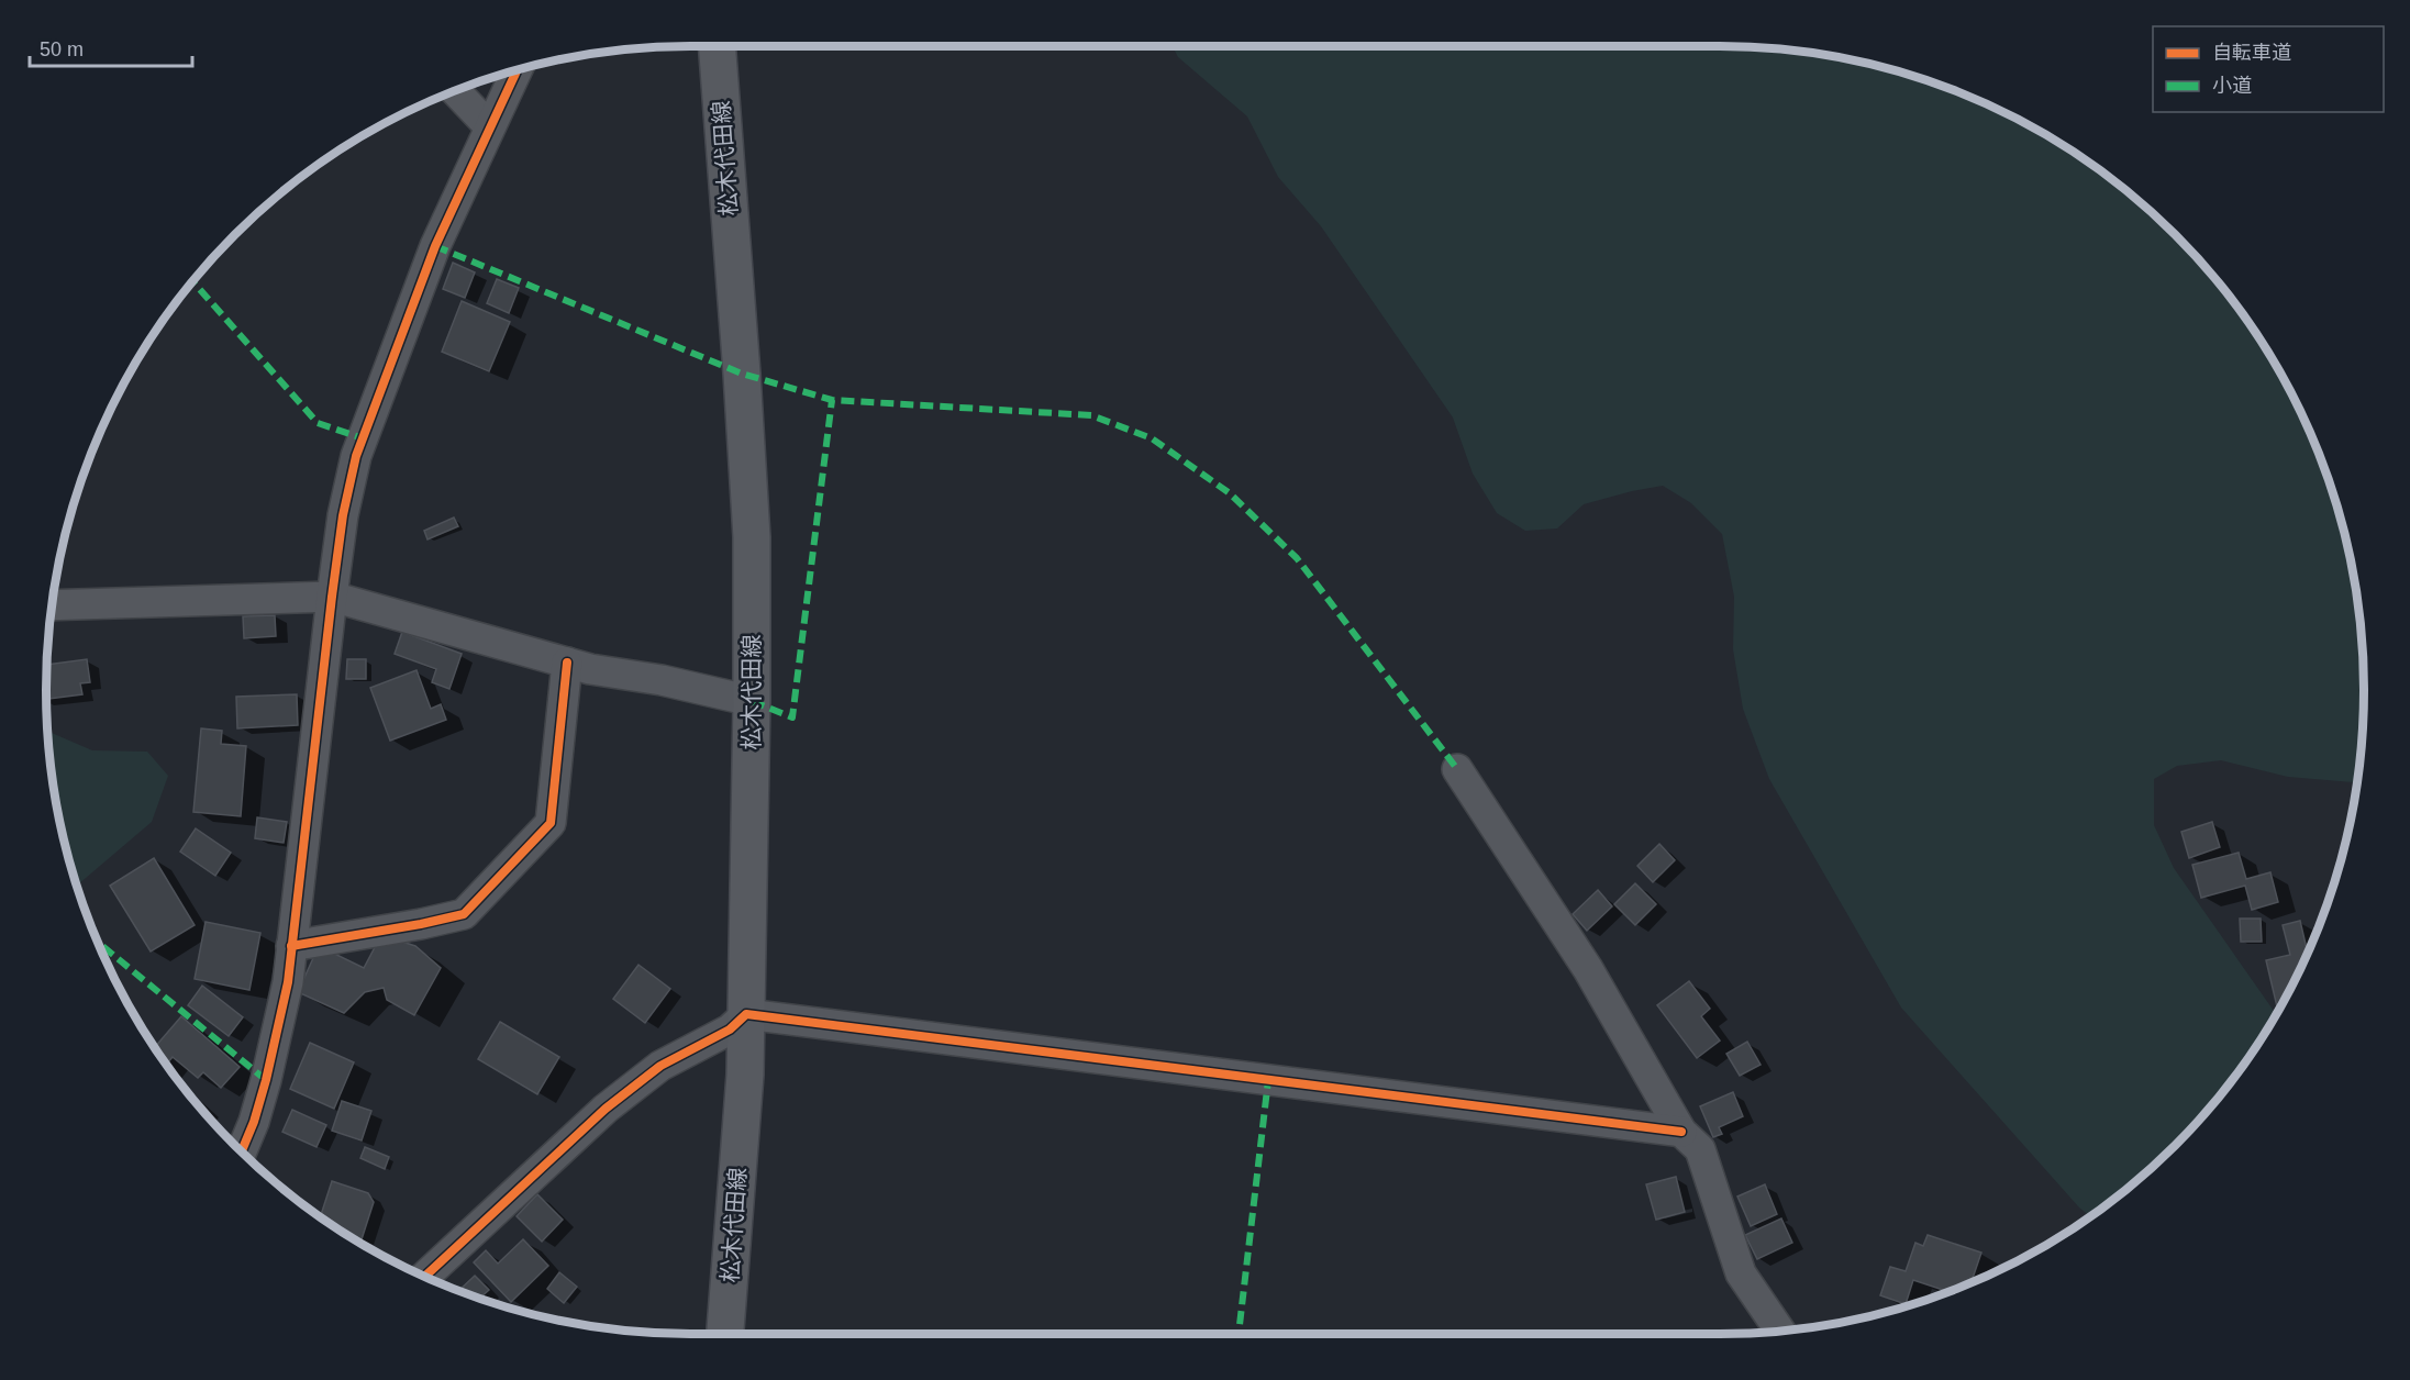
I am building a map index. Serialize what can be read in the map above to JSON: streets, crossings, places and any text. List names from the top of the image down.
{
  "streets": {
    "main road": ["松木代田線"]
  },
  "legend": ["自転車道", "小道"],
  "scale_bar": "50 m"
}
